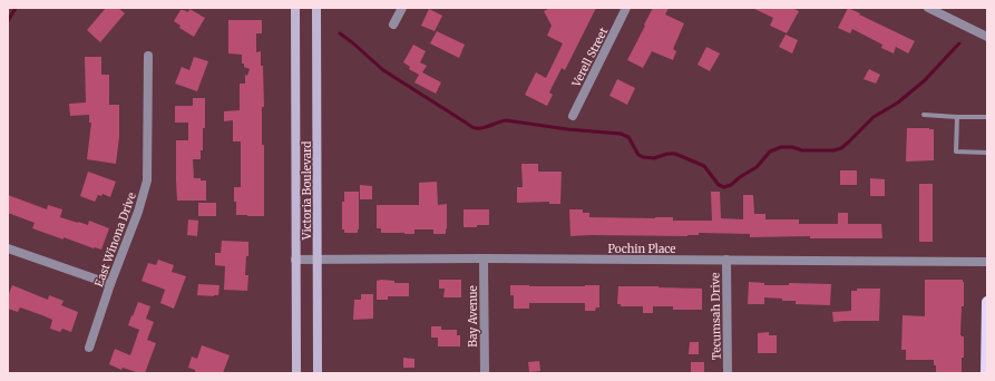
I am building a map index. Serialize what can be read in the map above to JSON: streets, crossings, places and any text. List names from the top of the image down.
{
  "streets": {
    "main road": ["Victoria Boulevard"],
    "street": [
      "Verell Street",
      "East Winona Drive",
      "Pochin Place",
      "Bay Avenue",
      "Tecumsah Drive"
    ]
  },
  "crossings": [
    ["Victoria Boulevard", "Pochin Place"],
    ["Pochin Place", "Bay Avenue"],
    ["Pochin Place", "Tecumsah Drive"]
  ]
}
